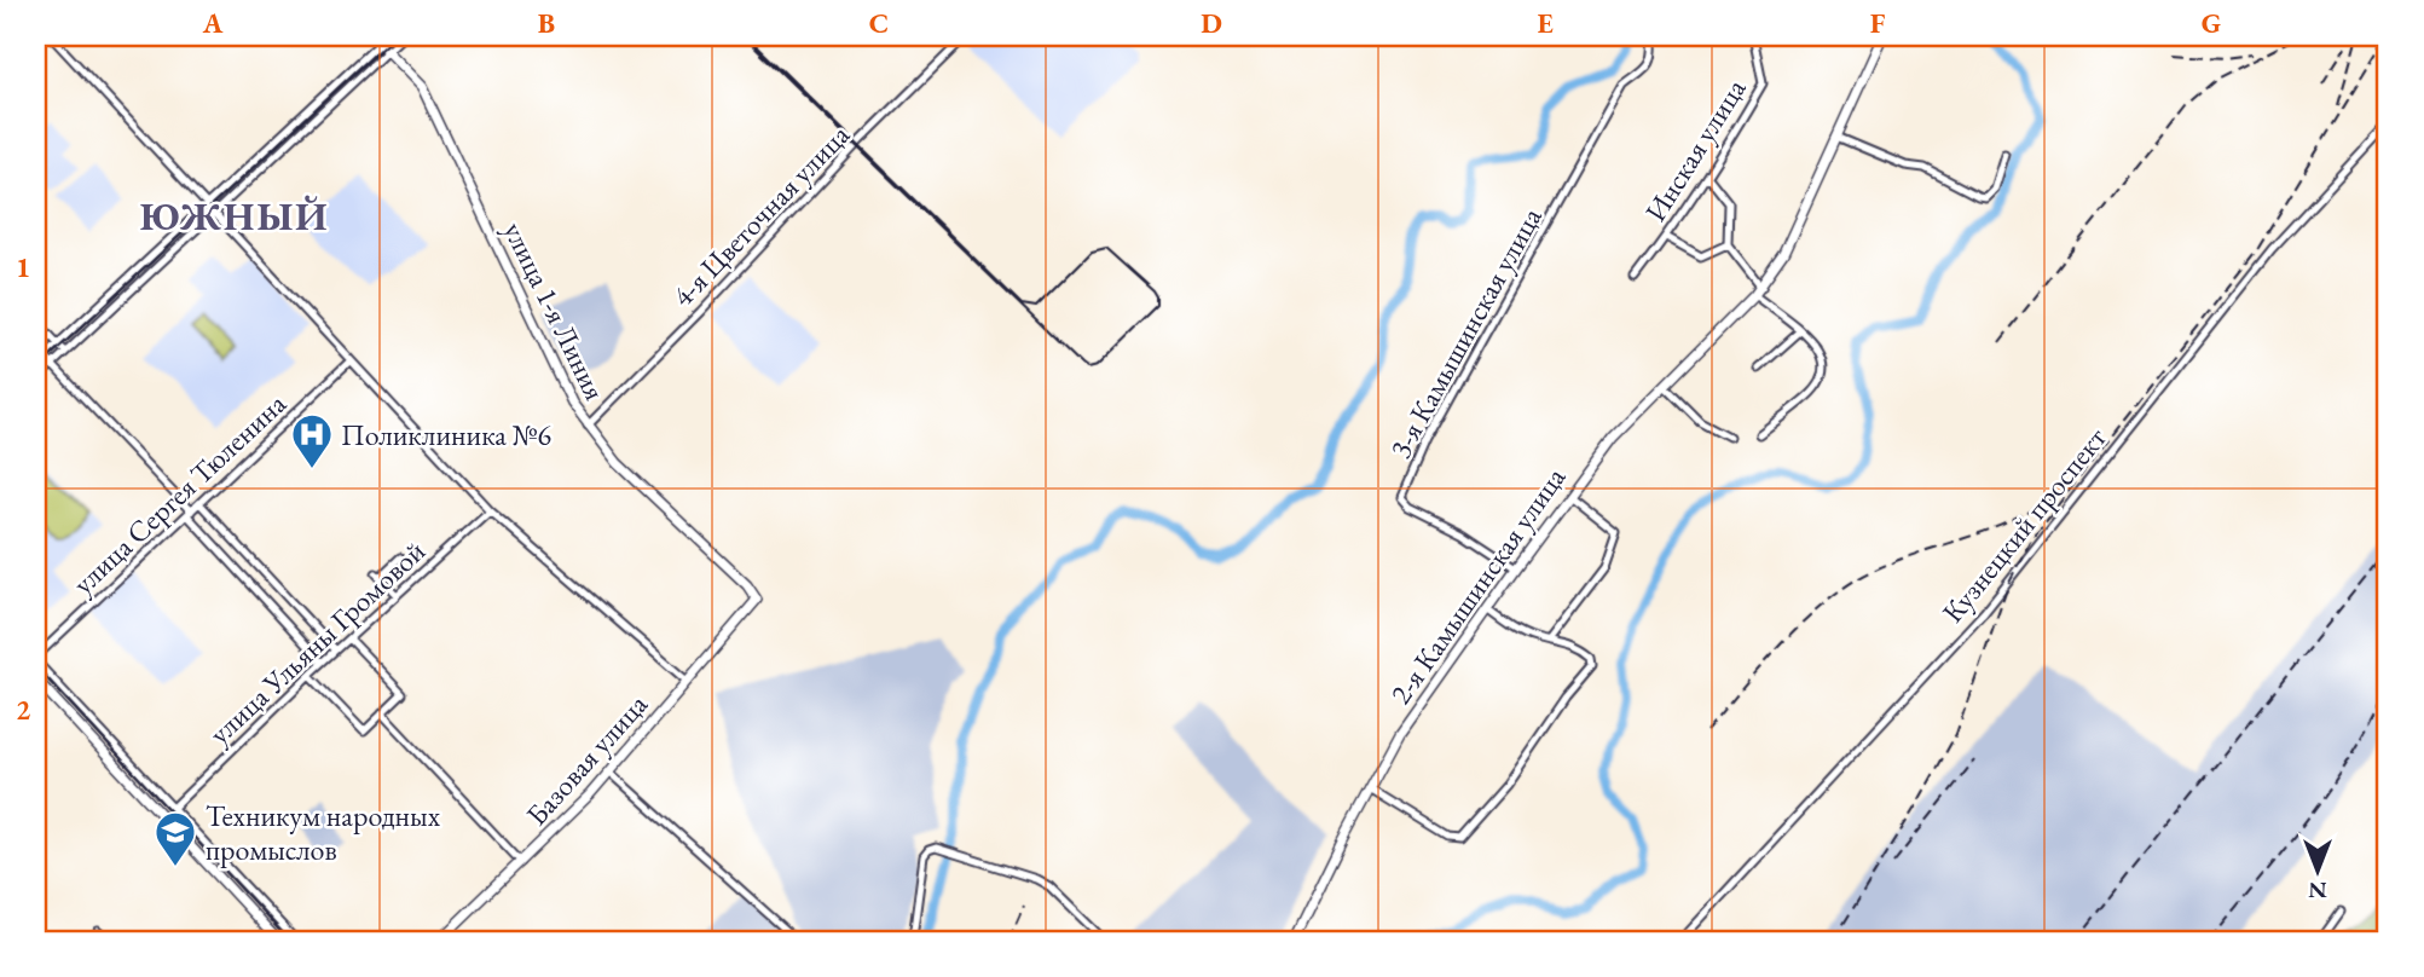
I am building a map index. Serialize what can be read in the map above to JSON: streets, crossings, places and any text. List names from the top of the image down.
{
  "streets": {
    "main road": ["улица 1-я Линия", "2-я Камышинская улица", "Базовая улица"],
    "street": [
      "Инская улица",
      "4-я Цветочная улица",
      "3-я Камышинская улица",
      "улица Сергея Тюленина",
      "Кузнецкий проспект",
      "улица Ульяны Громовой"
    ]
  },
  "crossings": [
    ["4-я Цветочная улица", "улица 1-я Линия"],
    ["улица 1-я Линия", "Базовая улица"],
    ["3-я Камышинская улица", "2-я Камышинская улица"]
  ],
  "districts": ["ЮЖНЫЙ"],
  "places": {
    "hospital": ["Поликлиника №6"],
    "school or university": ["Техникум народных промыслов"]
  },
  "north": "bottom",
  "grid": {
    "columns": [
      "A",
      "B",
      "C",
      "D",
      "E",
      "F",
      "G"
    ],
    "rows": ["1", "2"]
  }
}
